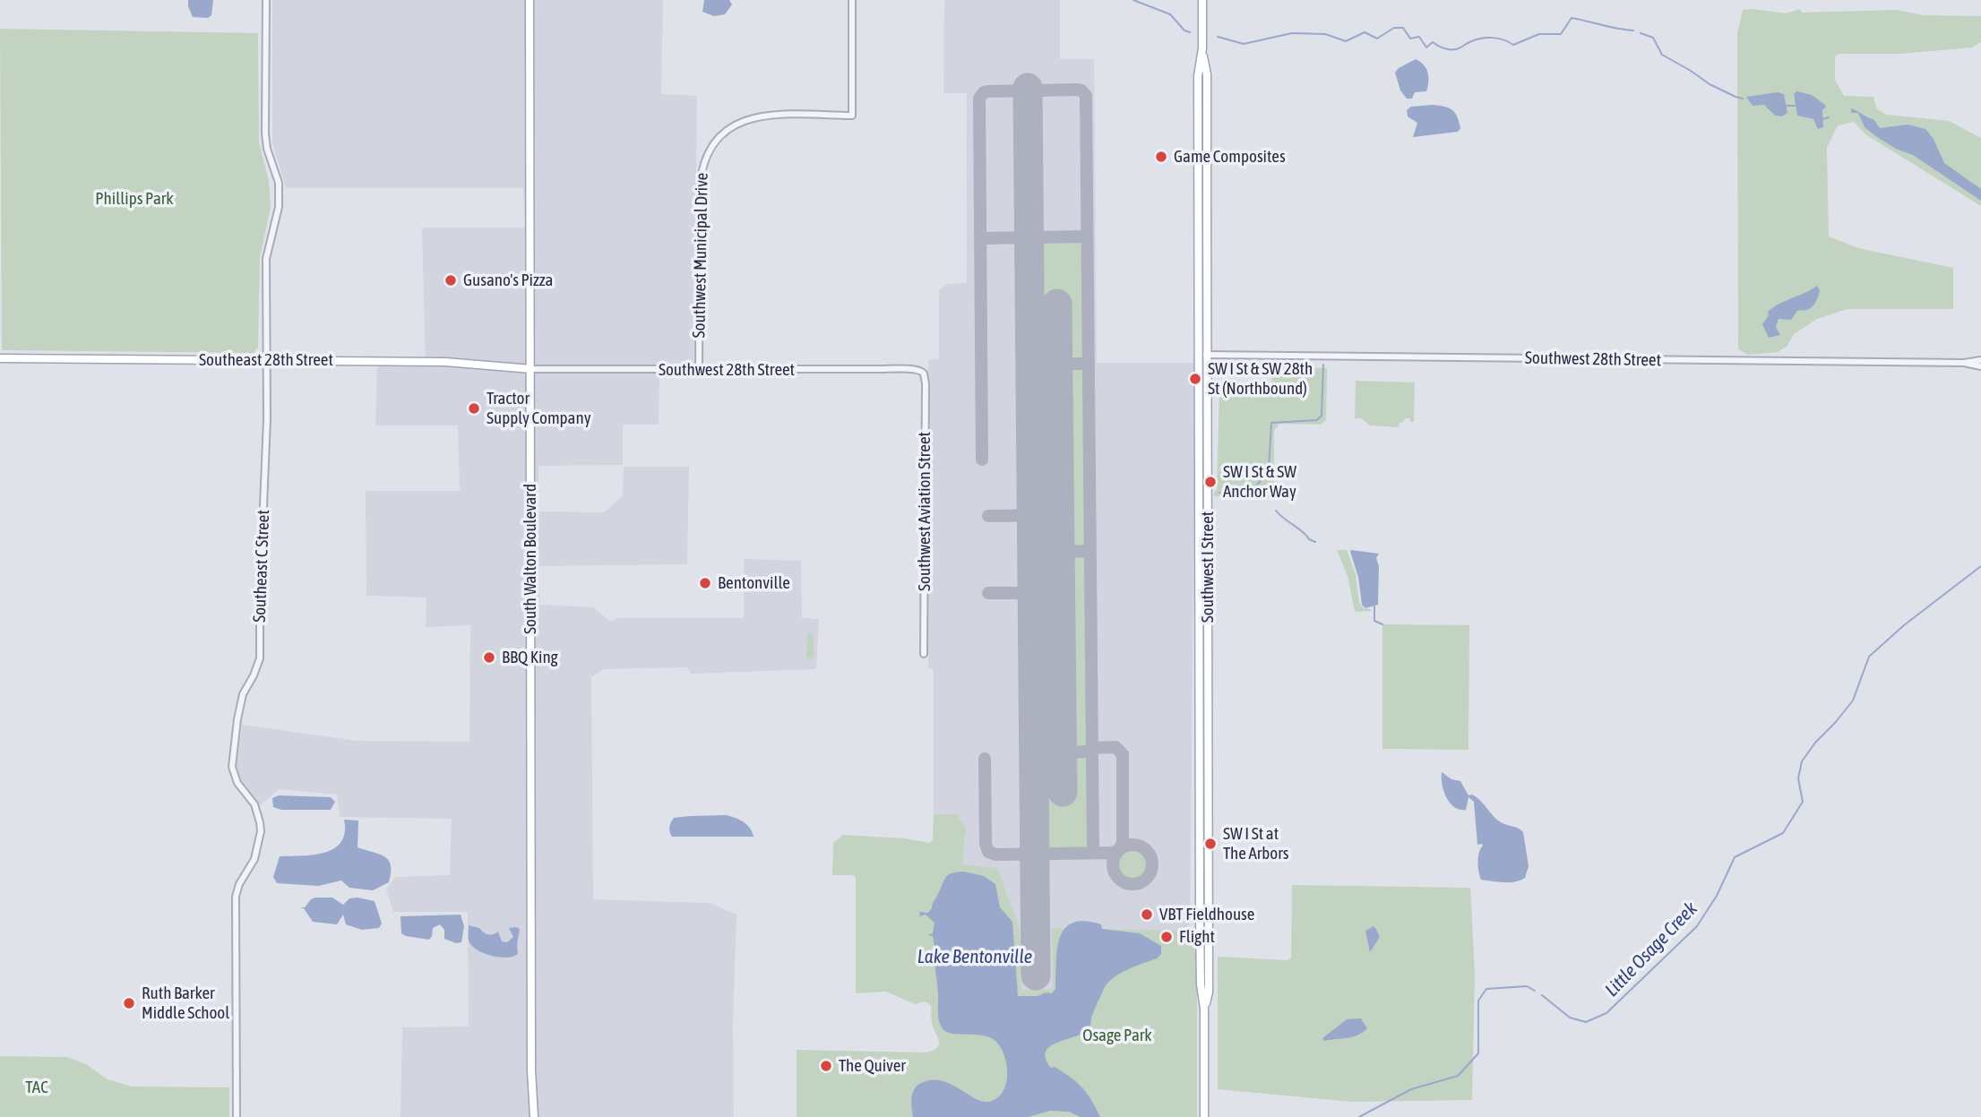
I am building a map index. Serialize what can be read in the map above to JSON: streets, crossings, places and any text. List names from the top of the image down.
{
  "streets": {
    "main road": ["Southeast 28th Street", "South Walton Boulevard", "Southwest I Street"],
    "street": [
      "Southwest Municipal Drive",
      "Southwest 28th Street",
      "Southwest Aviation Street",
      "Southeast C Street"
    ]
  },
  "crossings": [
    ["Southwest Municipal Drive", "Southwest 28th Street"],
    ["Southwest 28th Street", "Southeast 28th Street"],
    ["Southwest 28th Street", "Southwest Aviation Street"],
    ["Southwest 28th Street", "South Walton Boulevard"],
    ["Southwest 28th Street", "Southwest I Street"],
    ["Southeast 28th Street", "South Walton Boulevard"],
    ["Southeast 28th Street", "Southeast C Street"]
  ],
  "water": ["Little Osage Creek", "Lake Bentonville"],
  "parks": ["Phillips Park", "Osage Park", "TAC"],
  "places": [
    "Game Composites",
    "Gusano's Pizza",
    "SW I St & SW 28th St (Northbound)",
    "Tractor Supply Company",
    "SW I St & SW Anchor Way",
    "Bentonville",
    "BBQ King",
    "SW I St at The Arbors",
    "VBT Fieldhouse",
    "Flight",
    "Ruth Barker Middle School",
    "The Quiver"
  ]
}
